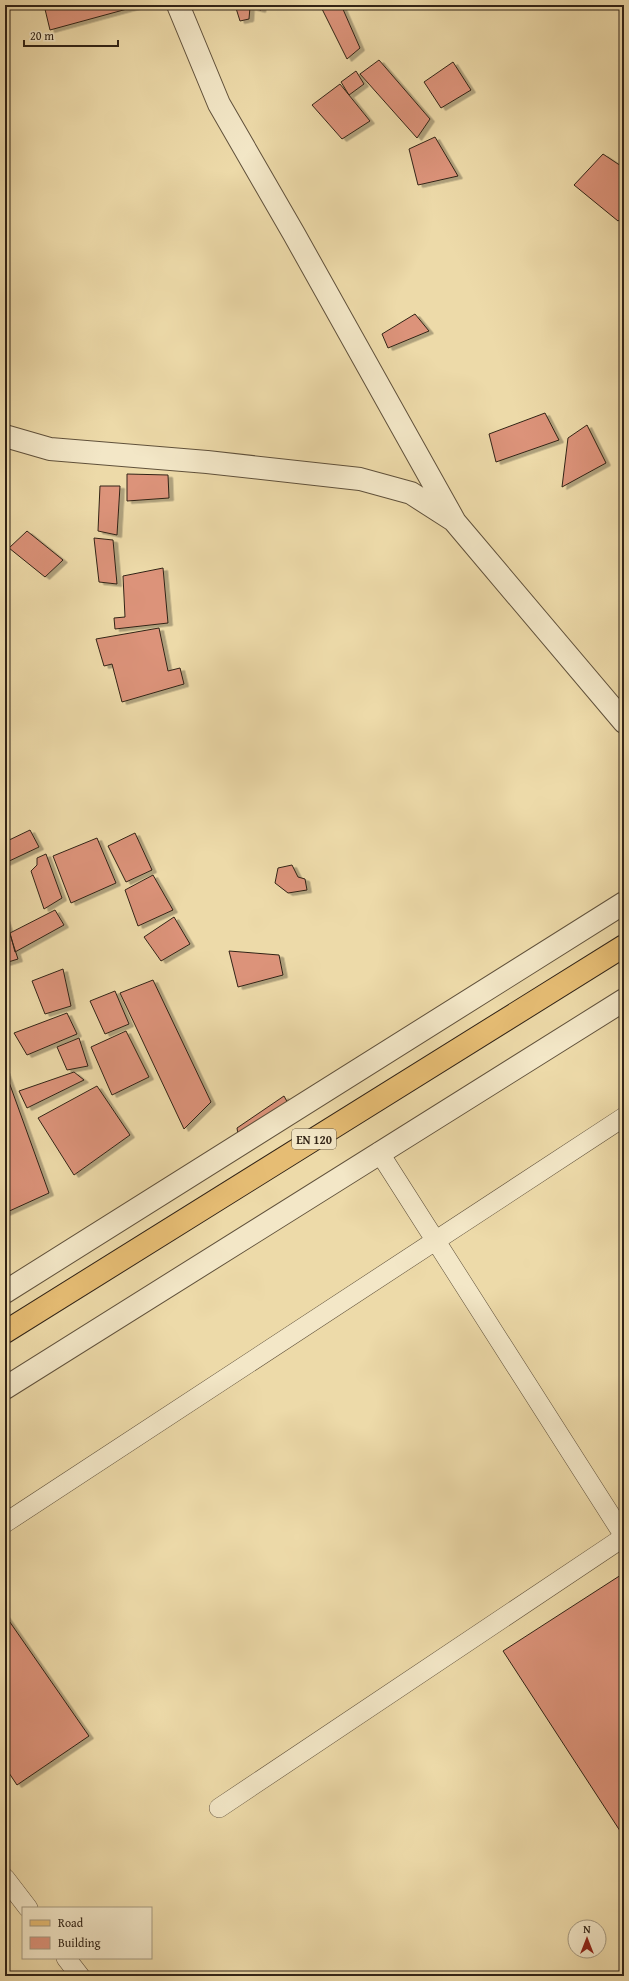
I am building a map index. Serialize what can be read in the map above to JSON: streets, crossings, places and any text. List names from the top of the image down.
{
  "streets": {
    "main road": ["EN 120"]
  },
  "legend": ["Road", "Building"],
  "scale_bar": "20 m",
  "north": "top"
}
